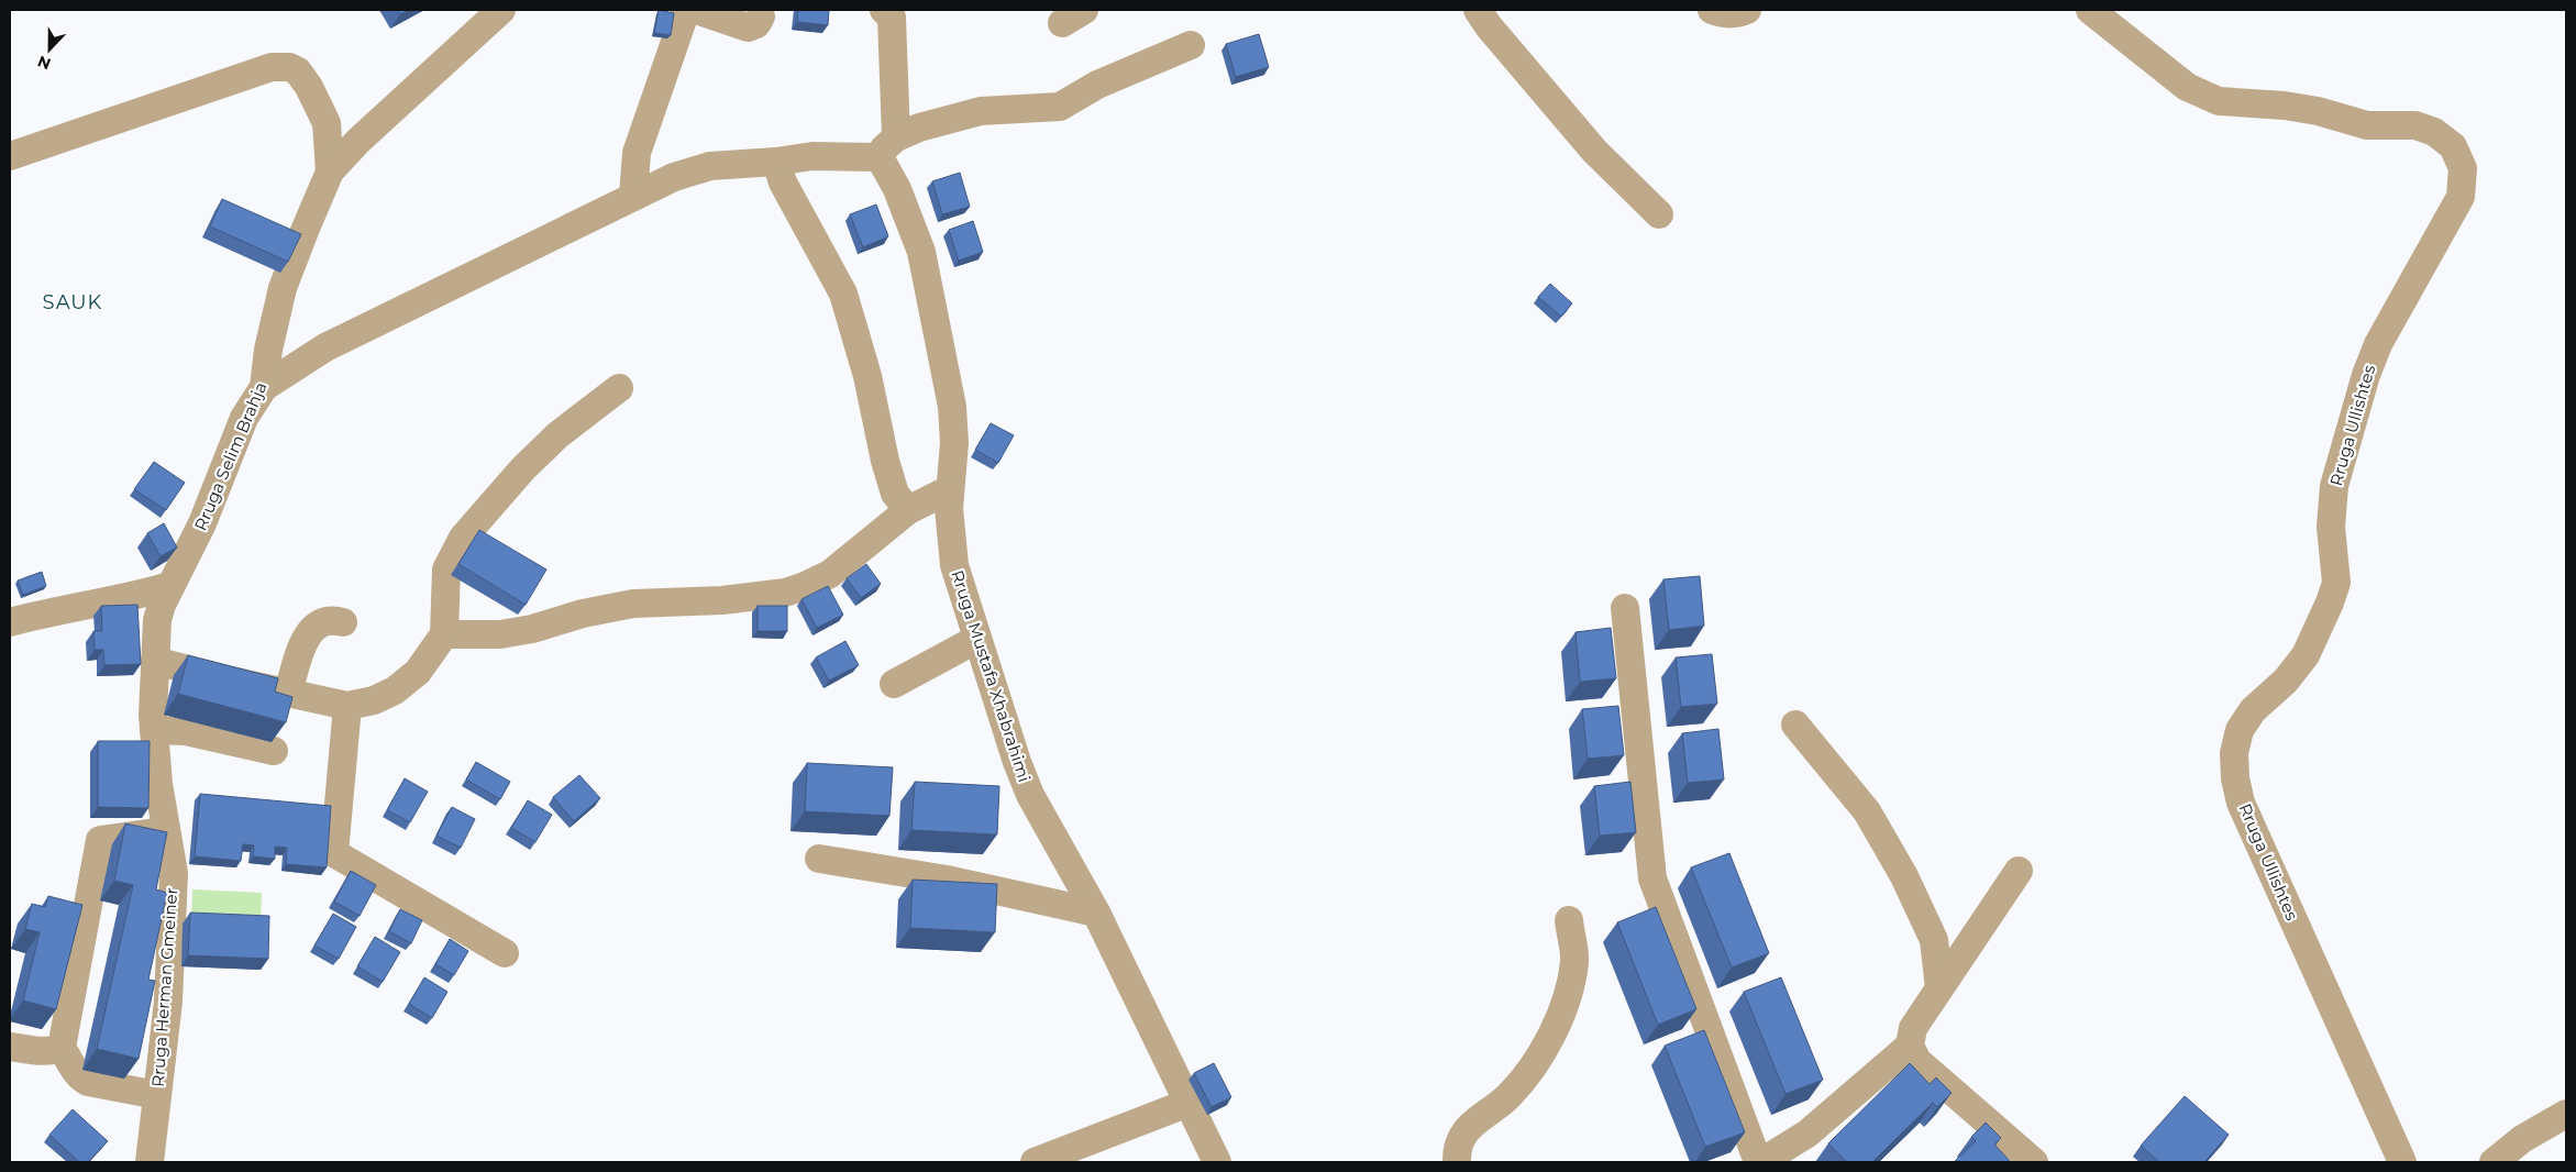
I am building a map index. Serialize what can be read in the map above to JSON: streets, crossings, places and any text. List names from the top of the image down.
{
  "streets": {
    "street": [
      "Rruga Ullishtes",
      "Rruga Selim Brahja",
      "Rruga Mustafa Xhabrahimi",
      "Rruga Herman Gmeiner"
    ]
  },
  "crossings": [
    ["Rruga Selim Brahja", "Rruga Herman Gmeiner"]
  ],
  "districts": ["SAUK"],
  "north": "bottom"
}
